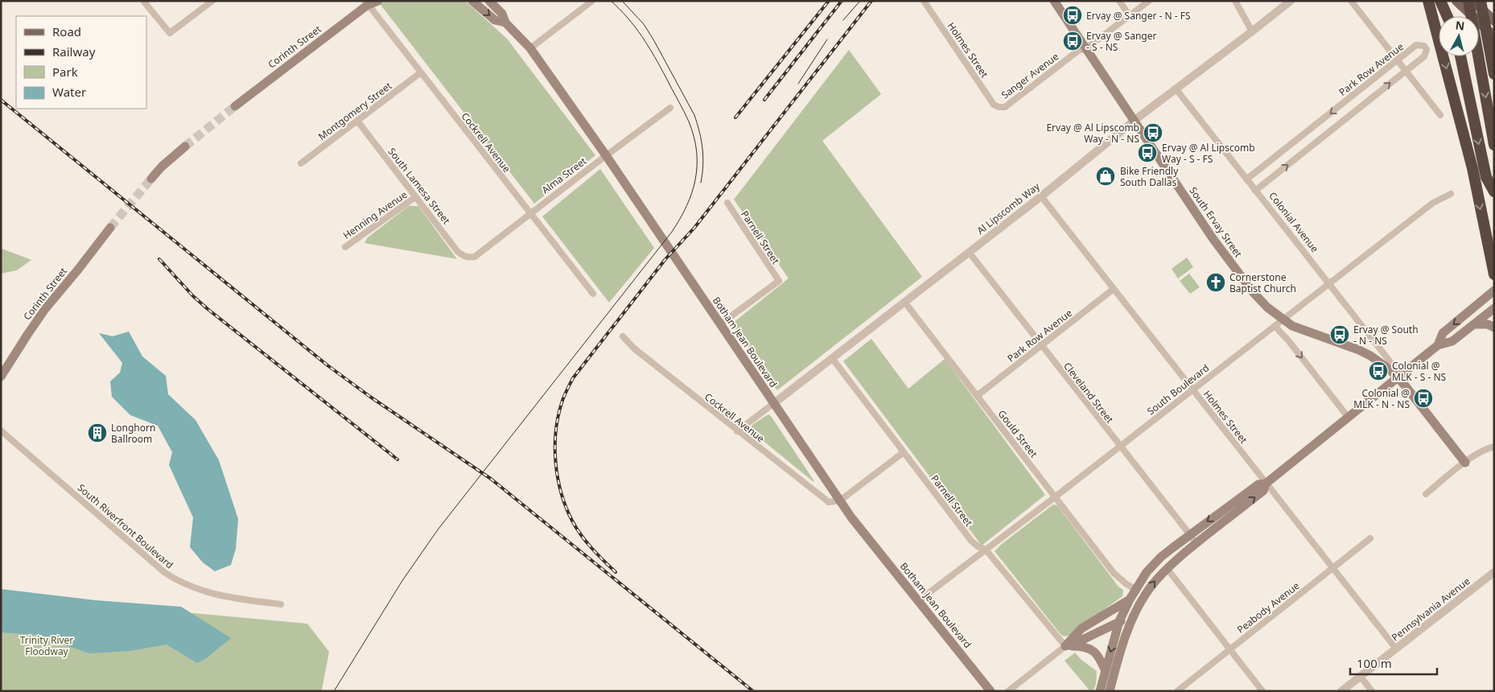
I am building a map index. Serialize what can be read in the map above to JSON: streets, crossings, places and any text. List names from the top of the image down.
{
  "streets": {
    "main road": ["Corinth Street", "South Ervay Street", "Botham Jean Boulevard"],
    "street": [
      "Holmes Street",
      "Park Row Avenue",
      "Sanger Avenue",
      "Montgomery Street",
      "Cockrell Avenue",
      "Alma Street",
      "South Lamesa Street",
      "Al Lipscomb Way",
      "Henning Avenue",
      "Colonial Avenue",
      "Parnell Street",
      "South Boulevard",
      "Cleveland Street",
      "Gould Street",
      "South Riverfront Boulevard",
      "Peabody Avenue",
      "Pennsylvania Avenue"
    ]
  },
  "crossings": [
    ["Corinth Street", "Cockrell Avenue"],
    ["Holmes Street", "Park Row Avenue"],
    ["Holmes Street", "Sanger Avenue"],
    ["Holmes Street", "Al Lipscomb Way"],
    ["Holmes Street", "South Boulevard"],
    ["Holmes Street", "Peabody Avenue"],
    ["Holmes Street", "Pennsylvania Avenue"],
    ["Park Row Avenue", "Colonial Avenue"],
    ["Park Row Avenue", "Cleveland Street"],
    ["Park Row Avenue", "Gould Street"],
    ["Sanger Avenue", "South Ervay Street"],
    ["Montgomery Street", "Cockrell Avenue"],
    ["Montgomery Street", "South Lamesa Street"],
    ["Cockrell Avenue", "Alma Street"],
    ["Cockrell Avenue", "Al Lipscomb Way"],
    ["Cockrell Avenue", "Botham Jean Boulevard"],
    ["Alma Street", "South Lamesa Street"],
    ["Alma Street", "Botham Jean Boulevard"],
    ["South Lamesa Street", "Henning Avenue"],
    ["Al Lipscomb Way", "South Ervay Street"],
    ["Al Lipscomb Way", "Colonial Avenue"],
    ["Al Lipscomb Way", "Parnell Street"],
    ["Al Lipscomb Way", "Botham Jean Boulevard"],
    ["Al Lipscomb Way", "Cleveland Street"],
    ["Al Lipscomb Way", "Gould Street"],
    ["South Ervay Street", "Colonial Avenue"],
    ["South Ervay Street", "South Boulevard"],
    ["Colonial Avenue", "South Boulevard"],
    ["Parnell Street", "Botham Jean Boulevard"],
    ["Parnell Street", "South Boulevard"],
    ["Botham Jean Boulevard", "South Boulevard"],
    ["South Boulevard", "Cleveland Street"],
    ["South Boulevard", "Gould Street"]
  ],
  "parks": ["Trinity River Floodway"],
  "places": {
    "bus stop": [
      "Ervay @ Sanger - N - FS",
      "Ervay @ Sanger - S - NS",
      "Ervay @ Al Lipscomb Way - N - NS",
      "Ervay @ Al Lipscomb Way - S - FS",
      "Ervay @ South - N - NS",
      "Colonial @ MLK - S - NS",
      "Colonial @ MLK - N - NS"
    ],
    "shop": ["Bike Friendly South Dallas"],
    "church": ["Cornerstone Baptist Church"],
    "building": ["Longhorn Ballroom"]
  },
  "legend": [
    "Road",
    "Railway",
    "Park",
    "Water"
  ],
  "scale_bar": "100 m",
  "north": "top"
}
